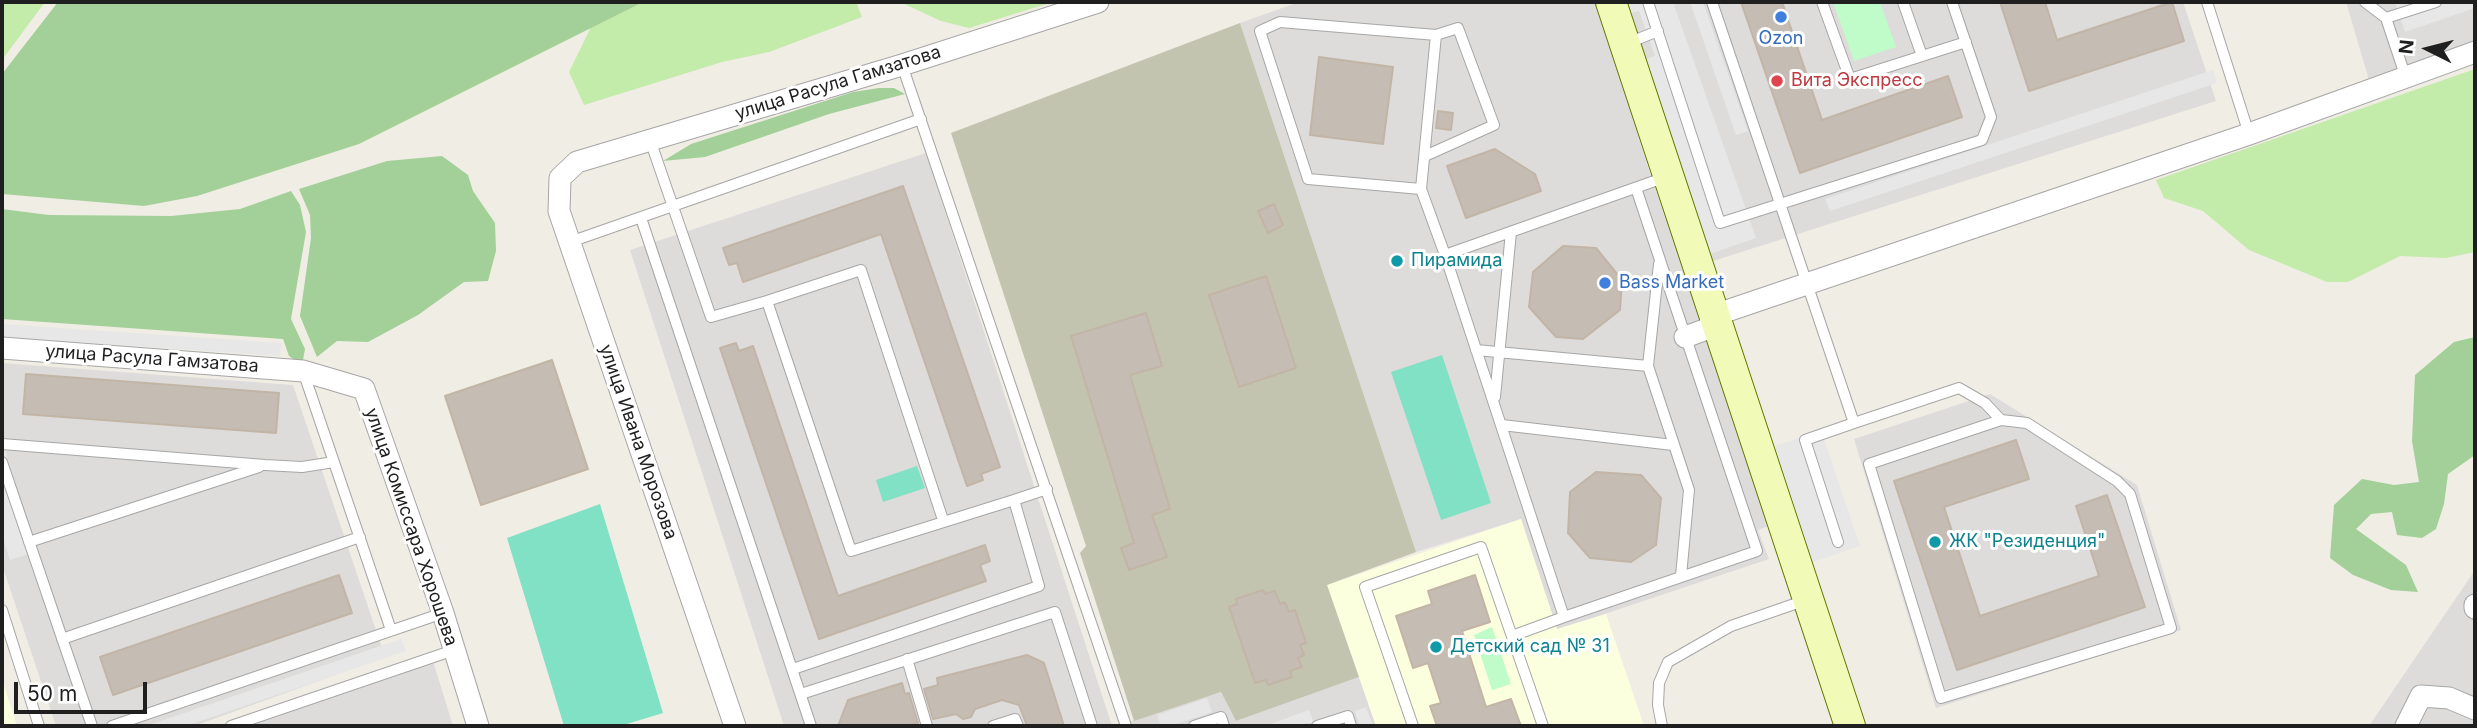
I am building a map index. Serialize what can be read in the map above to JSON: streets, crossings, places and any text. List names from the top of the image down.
{
  "streets": {
    "street": ["улица Расула Гамзатова", "улица Ивана Морозова", "улица Комиссара Хорошева"]
  },
  "crossings": [
    ["улица Расула Гамзатова", "улица Ивана Морозова"],
    ["улица Расула Гамзатова", "улица Комиссара Хорошева"]
  ],
  "places": [
    "Ozon",
    "Вита Экспресс",
    "Пирамида",
    "Bass Market",
    "ЖК \"Резиденция\"",
    "Детский сад № 31"
  ],
  "scale_bar": "50 m",
  "north": "left"
}
